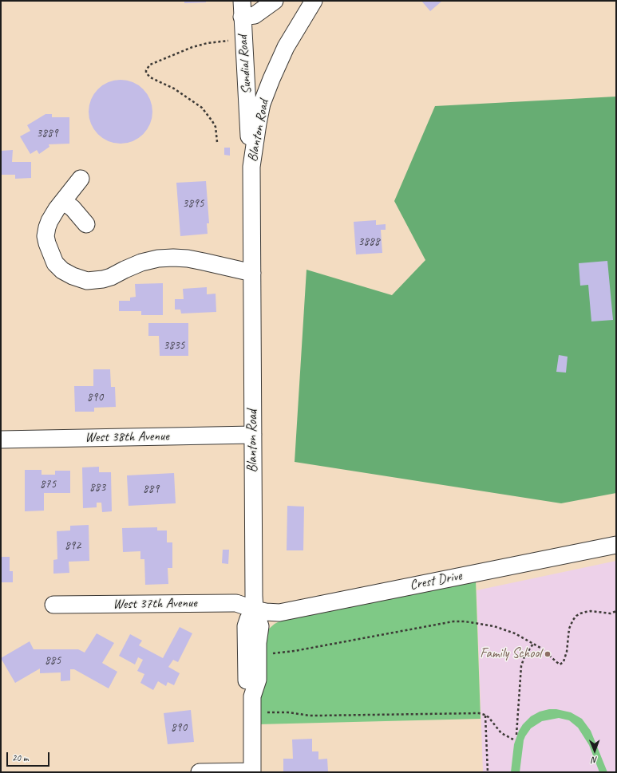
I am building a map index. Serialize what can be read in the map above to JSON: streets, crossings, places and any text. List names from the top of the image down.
{
  "streets": {
    "street": [
      "Sundial Road",
      "Blanton Road",
      "West 38th Avenue",
      "Crest Drive",
      "West 37th Avenue"
    ]
  },
  "crossings": [
    ["Sundial Road", "Blanton Road"],
    ["Blanton Road", "West 38th Avenue"],
    ["Blanton Road", "Crest Drive"],
    ["Blanton Road", "West 37th Avenue"],
    ["Crest Drive", "West 37th Avenue"]
  ],
  "places": ["Family School"],
  "house_numbers": [
    "3889",
    "3895",
    "3888",
    "3835",
    "890",
    "875",
    "883",
    "889",
    "892",
    "885",
    "890"
  ],
  "scale_bar": "20 m",
  "north": "bottom"
}
